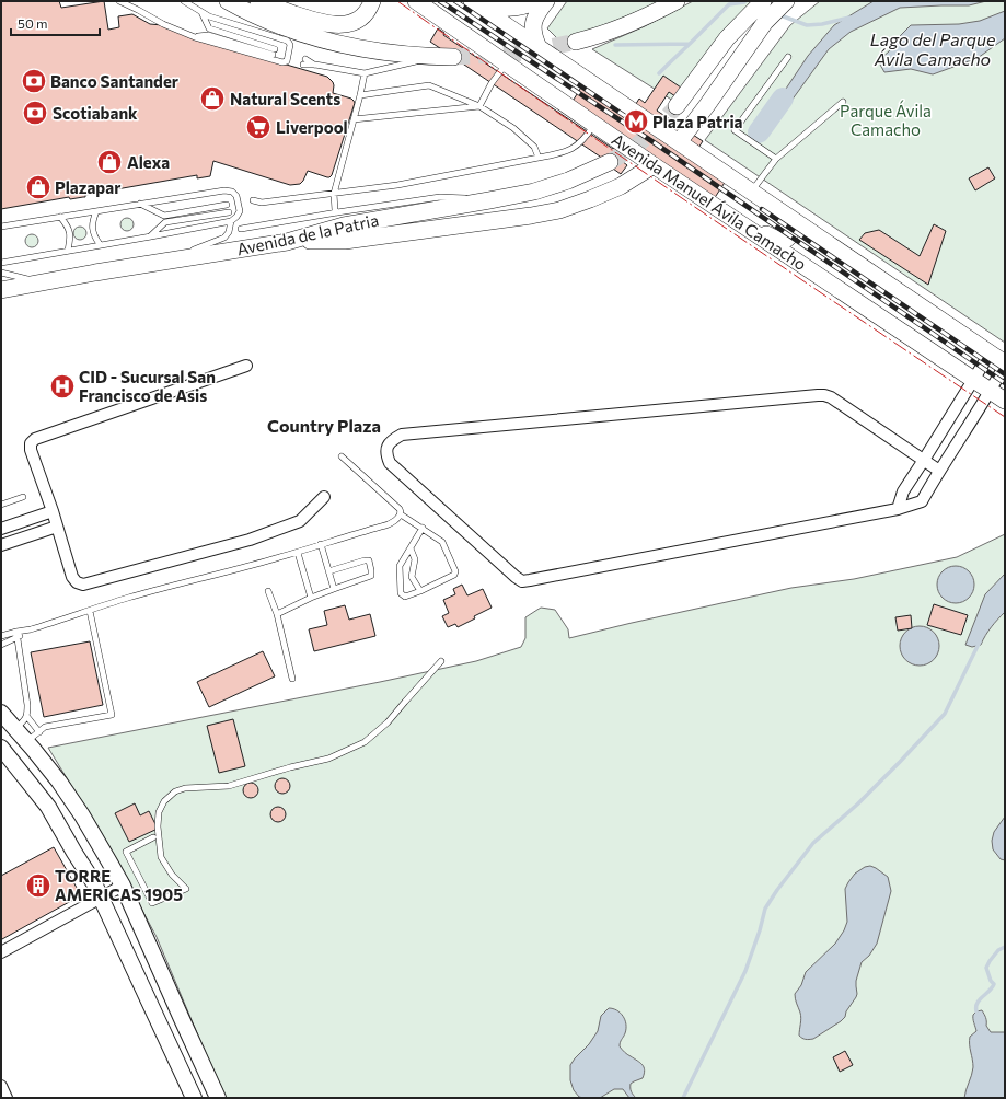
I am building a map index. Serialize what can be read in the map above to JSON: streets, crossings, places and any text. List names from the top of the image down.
{
  "streets": {
    "main road": ["Avenida Manuel Ávila Camacho", "Avenida de la Patria"]
  },
  "districts": ["Country Plaza"],
  "water": ["Lago del Parque Ávila Camacho"],
  "parks": ["Parque Ávila Camacho"],
  "places": {
    "bank": ["Banco Santander", "Scotiabank"],
    "shop": ["Natural Scents", "Alexa", "Plazapar"],
    "metro station": ["Plaza Patria"],
    "supermarket": ["Liverpool"],
    "hospital": ["CID - Sucursal San Francisco de Asis"],
    "building": ["TORRE AMERICAS 1905"]
  },
  "scale_bar": "50 m"
}
